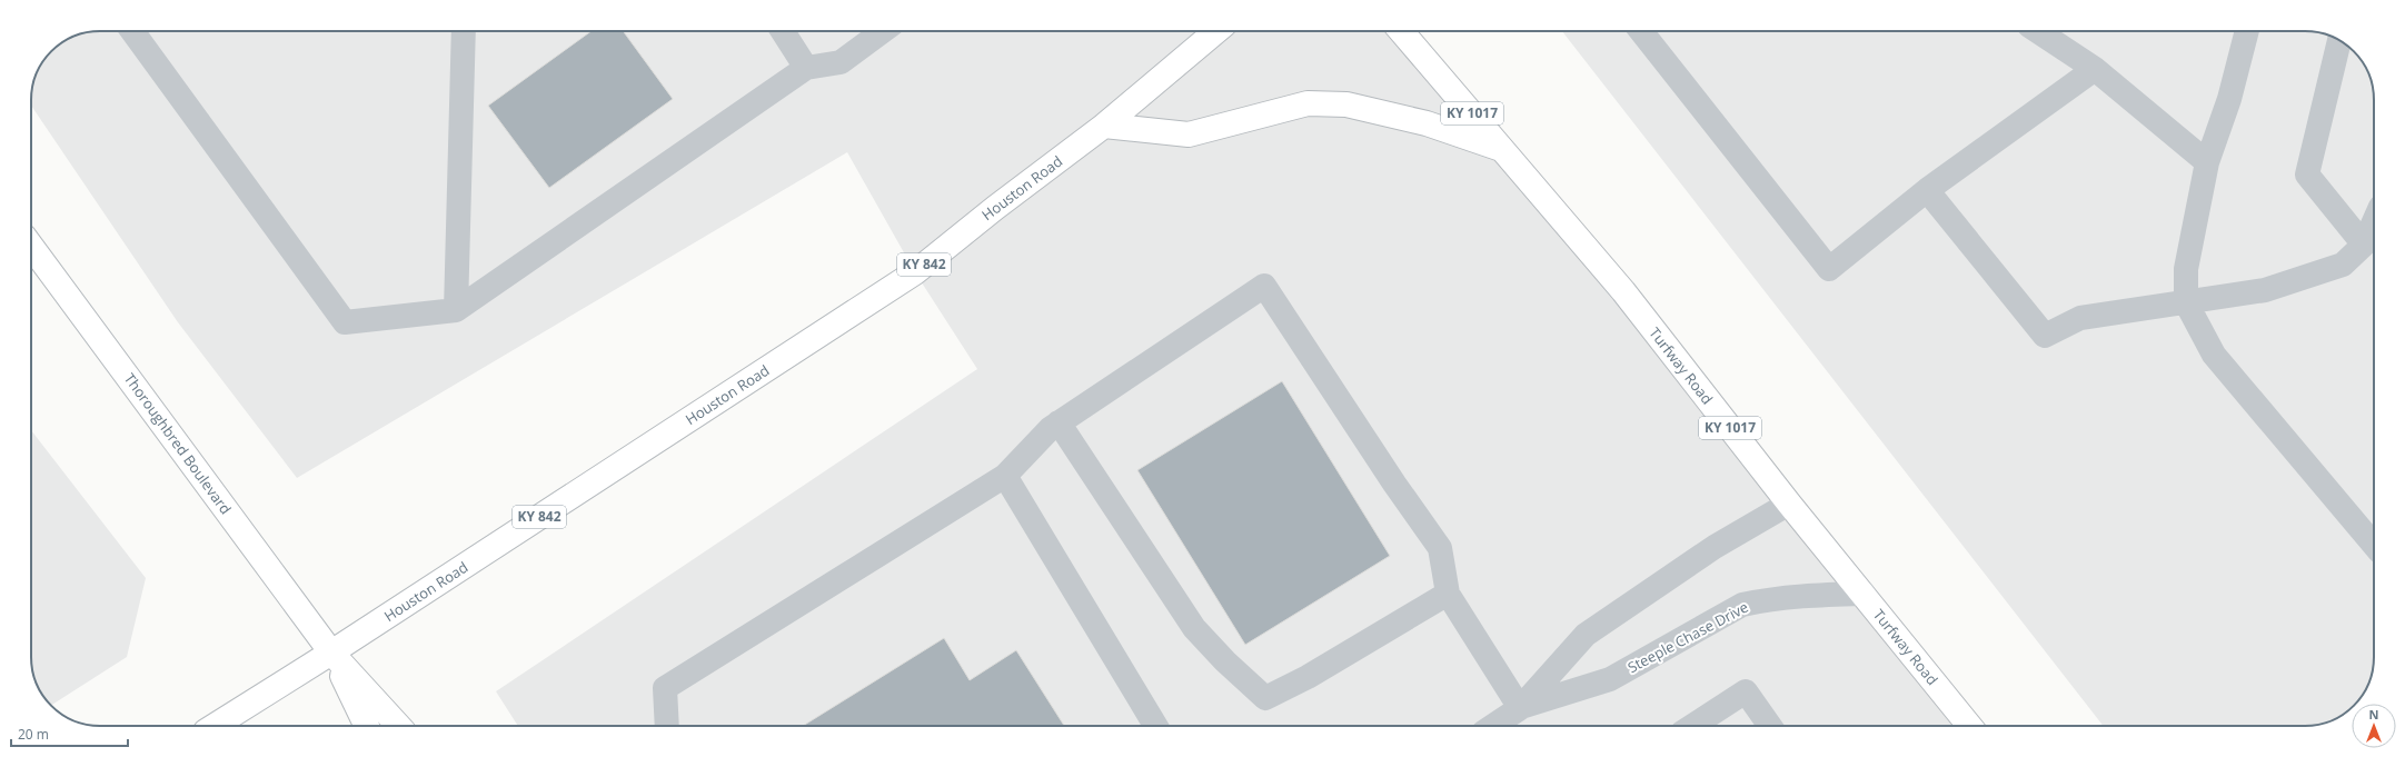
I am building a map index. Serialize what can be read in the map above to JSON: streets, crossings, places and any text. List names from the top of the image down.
{
  "streets": {
    "main road": [
      "KY 1017",
      "Houston Road",
      "KY 842",
      "Turfway Road",
      "Thoroughbred Boulevard"
    ],
    "street": ["Steeple Chase Drive"]
  },
  "crossings": [
    ["Houston Road", "Thoroughbred Boulevard"],
    ["Turfway Road", "Steeple Chase Drive"]
  ],
  "scale_bar": "20 m",
  "north": "top"
}
